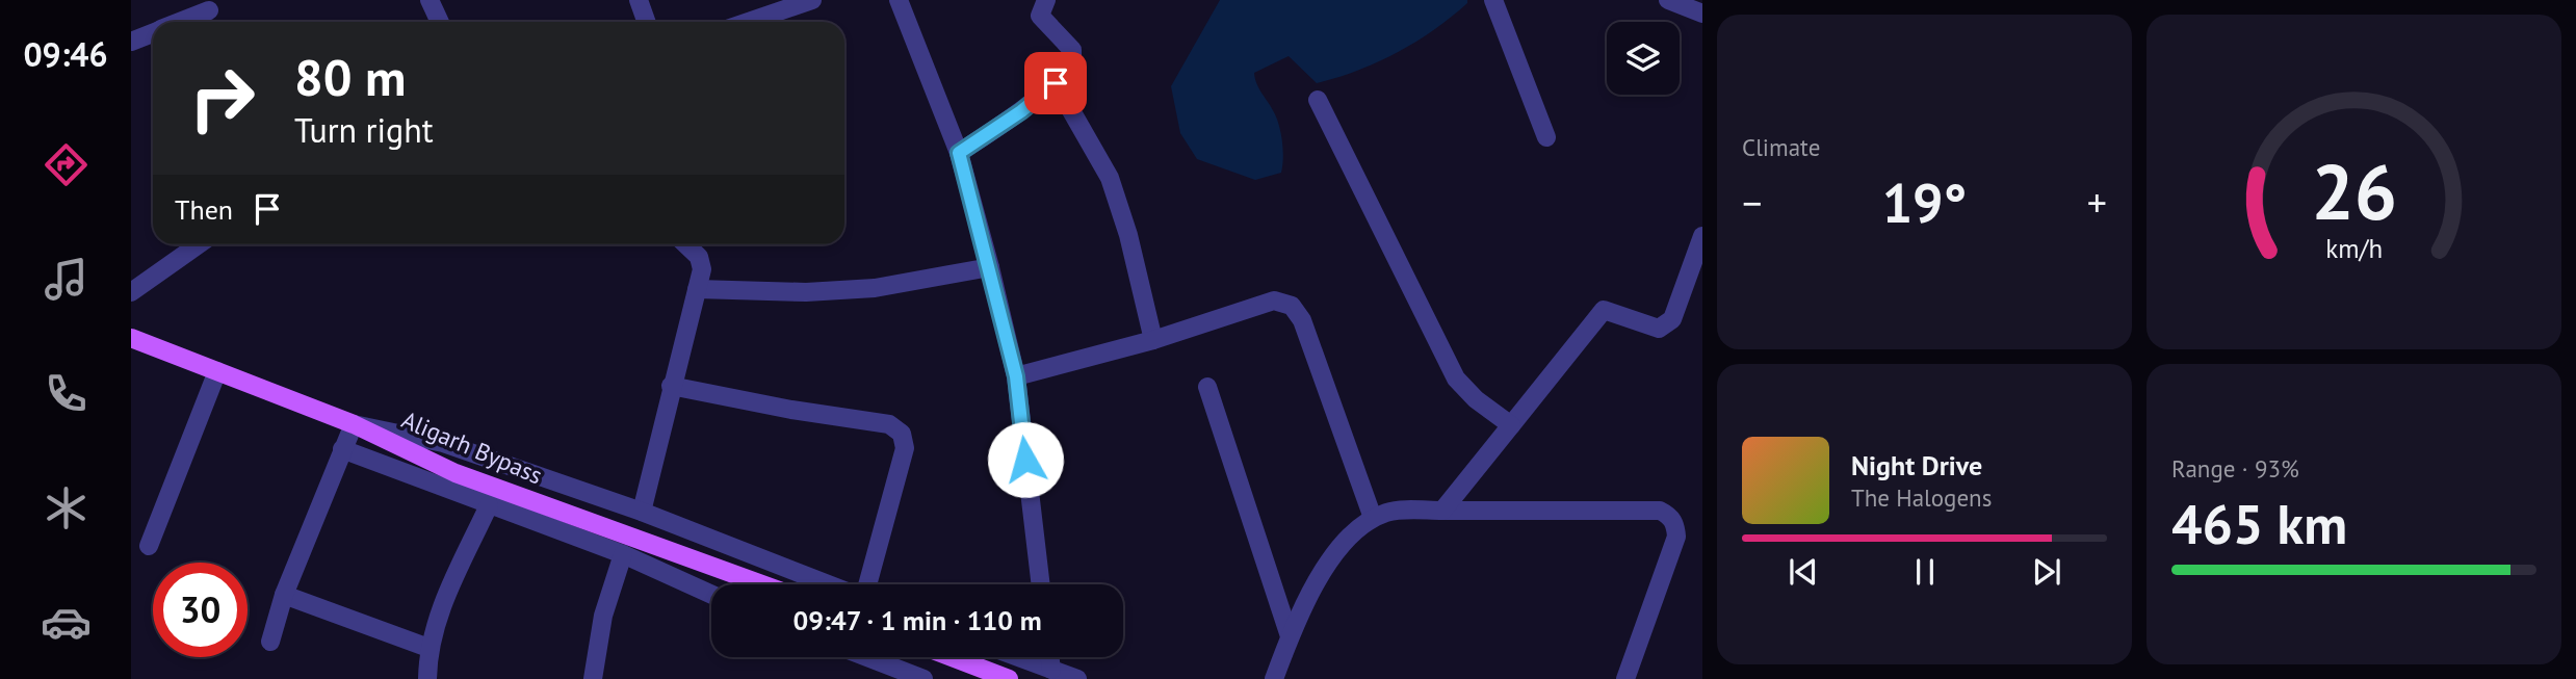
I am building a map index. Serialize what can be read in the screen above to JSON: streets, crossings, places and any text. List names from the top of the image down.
{
  "streets": {
    "main road": ["Aligarh Bypass"]
  },
  "page": {
    "tabs": "09:46",
    "tile": [
      "Climate",
      ["Range · 93%", "465 km"]
    ],
    "turn": ["80 m", "Turn right"],
    "heat": ["−", "19°", "+"],
    "then": "Then",
    "song": ["Night Drive", "The Halogens"],
    "limit": "30",
    "trip": "09:47 · 1 min · 110 m",
    "gauge": ["26", "km/h"]
  }
}
